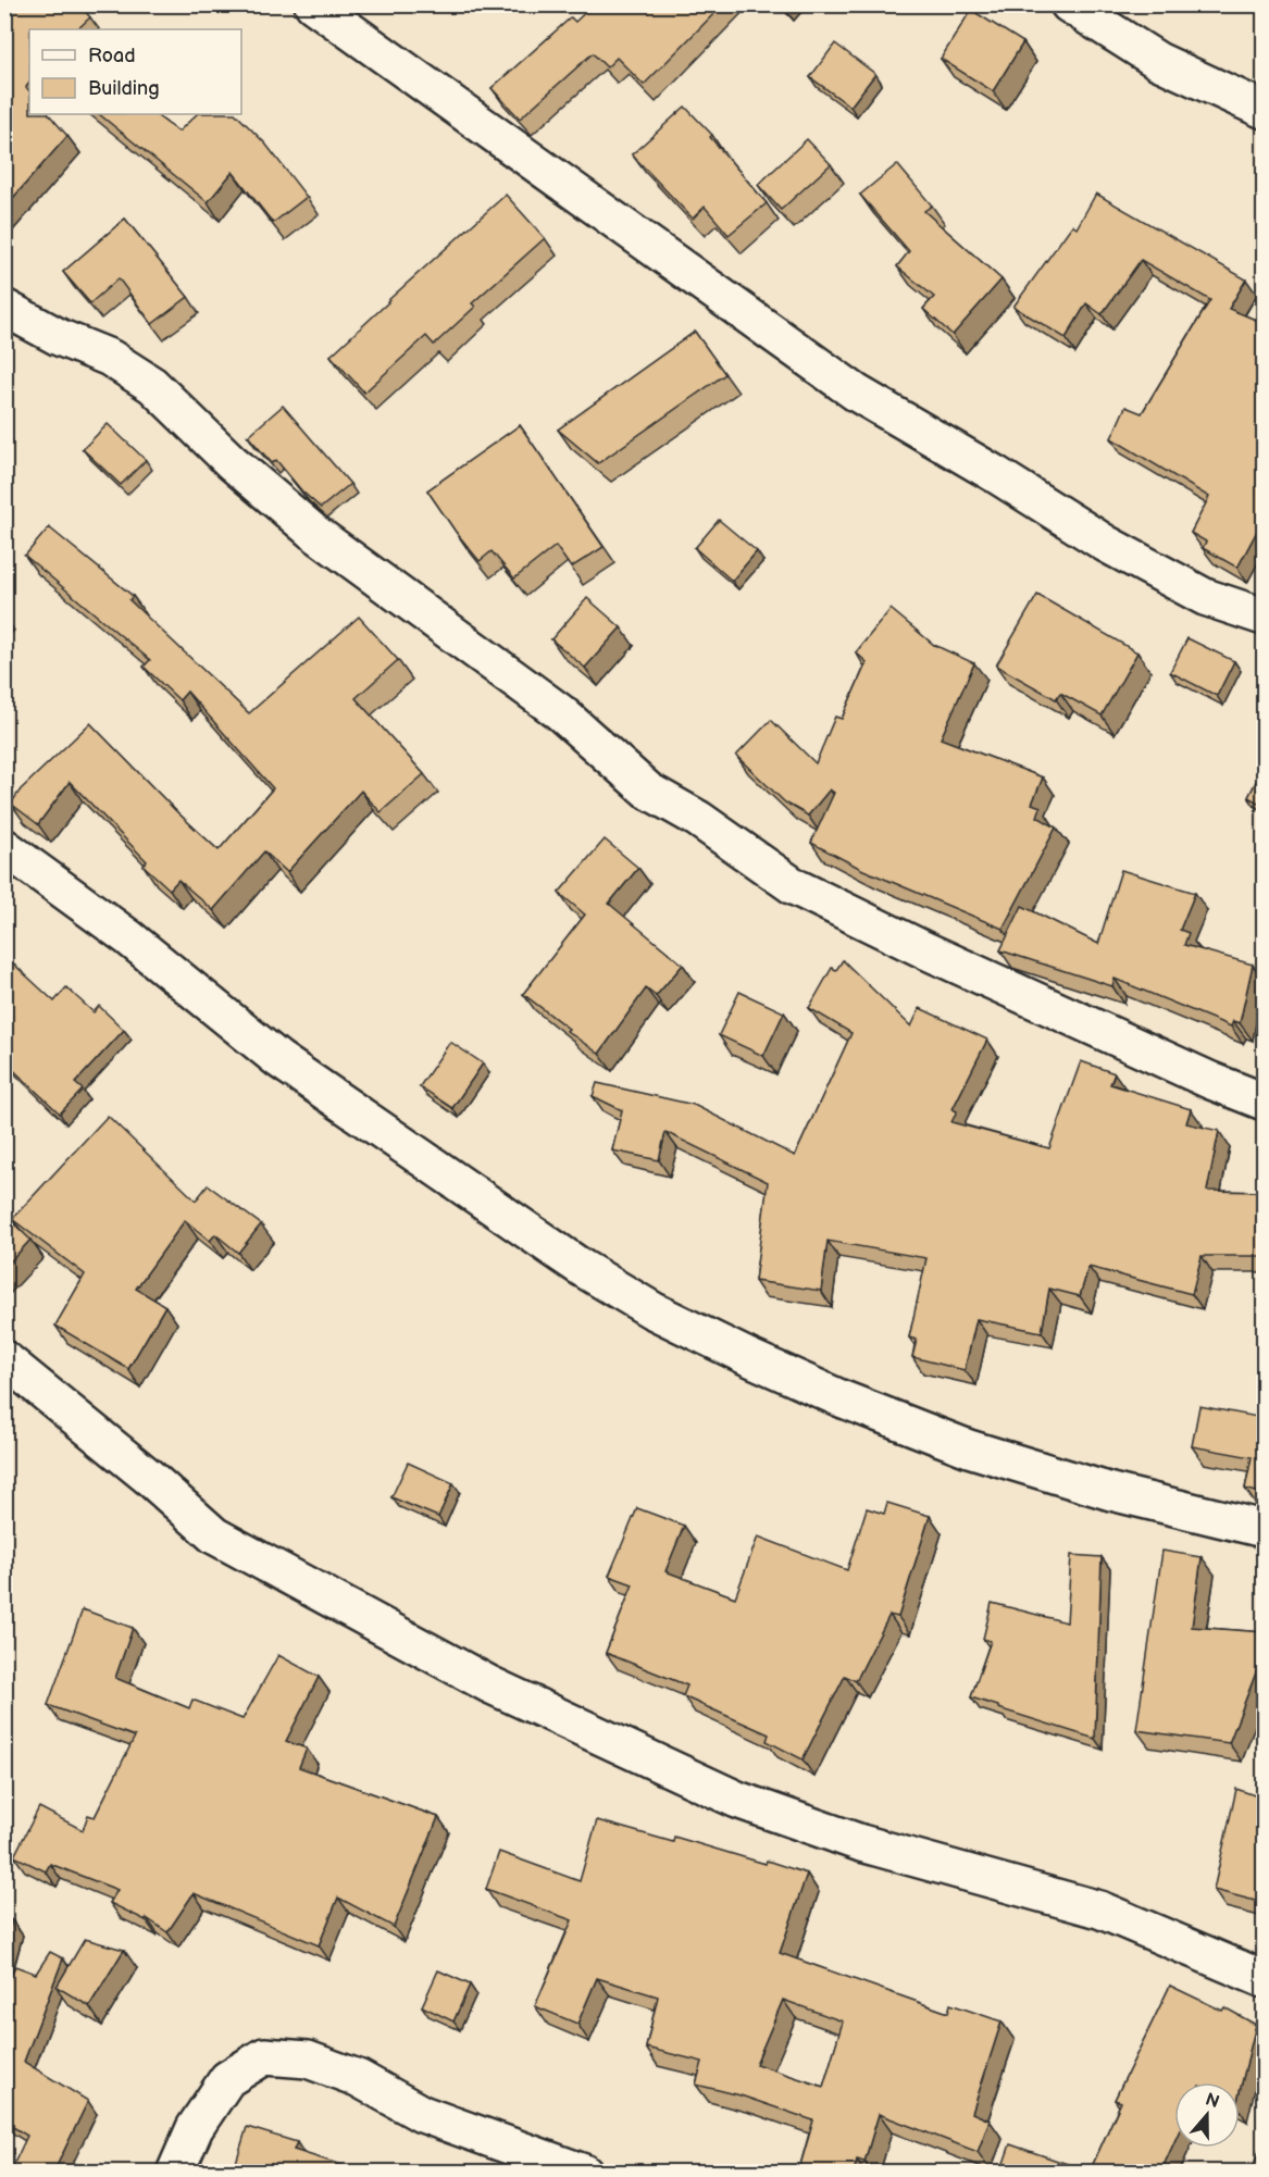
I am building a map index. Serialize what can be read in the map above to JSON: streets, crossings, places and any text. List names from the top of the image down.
{
  "legend": ["Road", "Building"],
  "north": "top"
}
